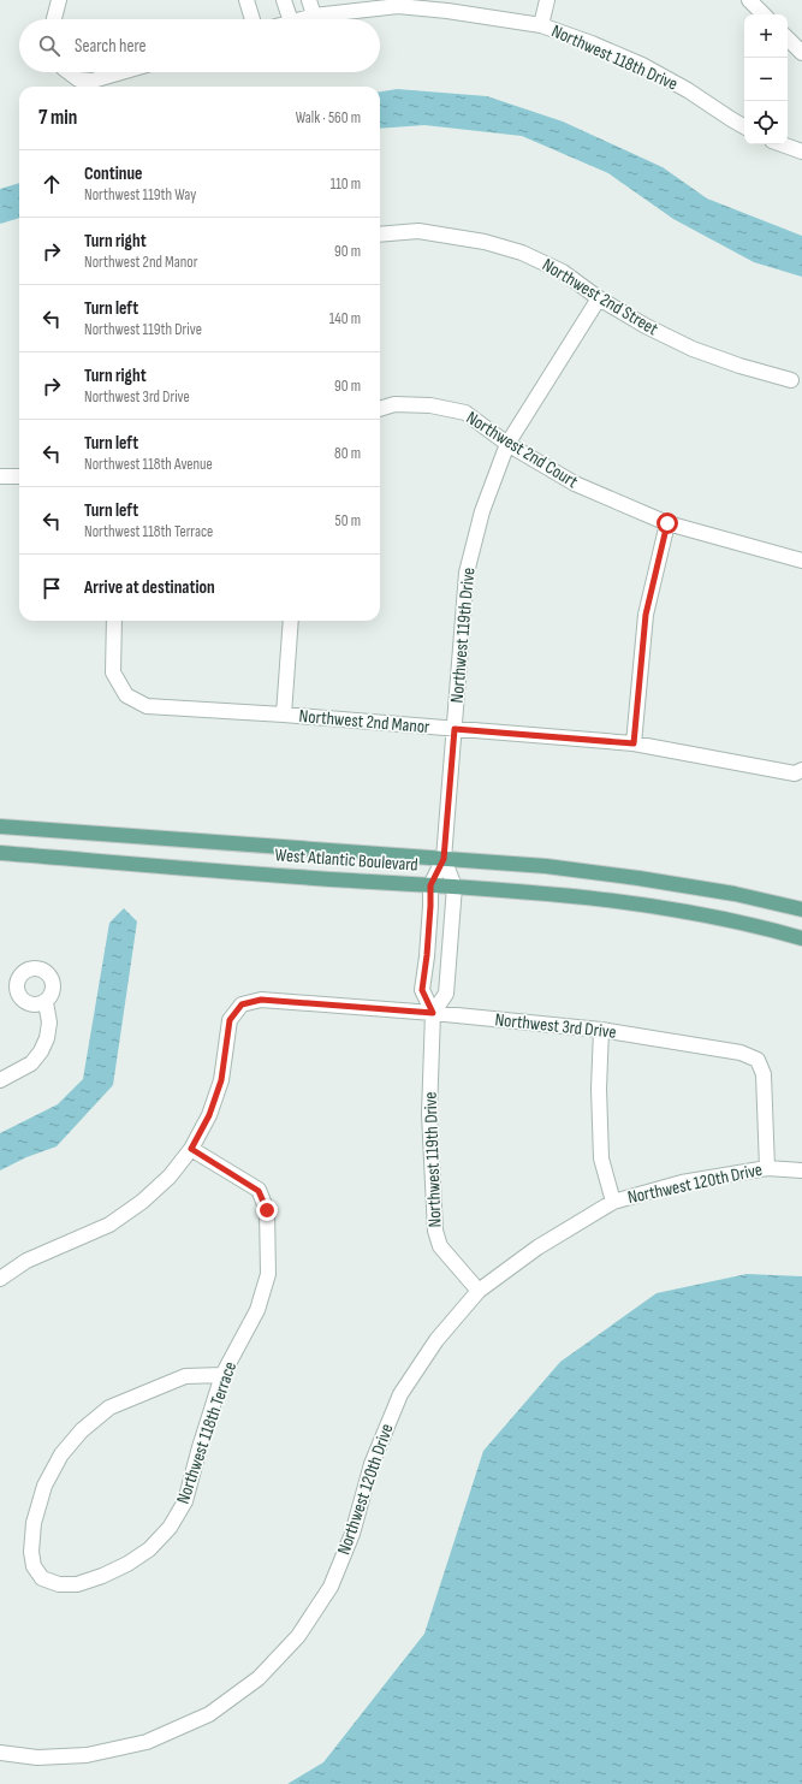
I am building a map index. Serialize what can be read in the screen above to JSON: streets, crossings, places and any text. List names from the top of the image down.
{
  "streets": {
    "main road": ["West Atlantic Boulevard"],
    "street": [
      "Northwest 118th Drive",
      "Northwest 2nd Street",
      "Northwest 2nd Court",
      "Northwest 119th Drive",
      "Northwest 2nd Manor",
      "Northwest 3rd Drive",
      "Northwest 120th Drive",
      "Northwest 118th Terrace"
    ]
  },
  "crossings": [
    ["Northwest 2nd Street", "Northwest 119th Drive"],
    ["Northwest 2nd Court", "Northwest 119th Drive"],
    ["Northwest 119th Drive", "Northwest 2nd Manor"],
    ["Northwest 119th Drive", "West Atlantic Boulevard"],
    ["Northwest 119th Drive", "Northwest 3rd Drive"],
    ["Northwest 119th Drive", "Northwest 120th Drive"],
    ["Northwest 3rd Drive", "Northwest 120th Drive"],
    ["Northwest 3rd Drive", "Northwest 118th Terrace"]
  ],
  "page": {
    "map_buttons": ["+", "−"],
    "search": "Search here",
    "heading": ["7 min", "Walk · 560 m"],
    "list": [
      ["Continue", "Northwest 119th Way", "110 m"],
      ["Turn right", "Northwest 2nd Manor", "90 m"],
      ["Turn left", "Northwest 119th Drive", "140 m"],
      ["Turn right", "Northwest 3rd Drive", "90 m"],
      ["Turn left", "Northwest 118th Avenue", "80 m"],
      ["Turn left", "Northwest 118th Terrace", "50 m"],
      "Arrive at destination"
    ]
  }
}
